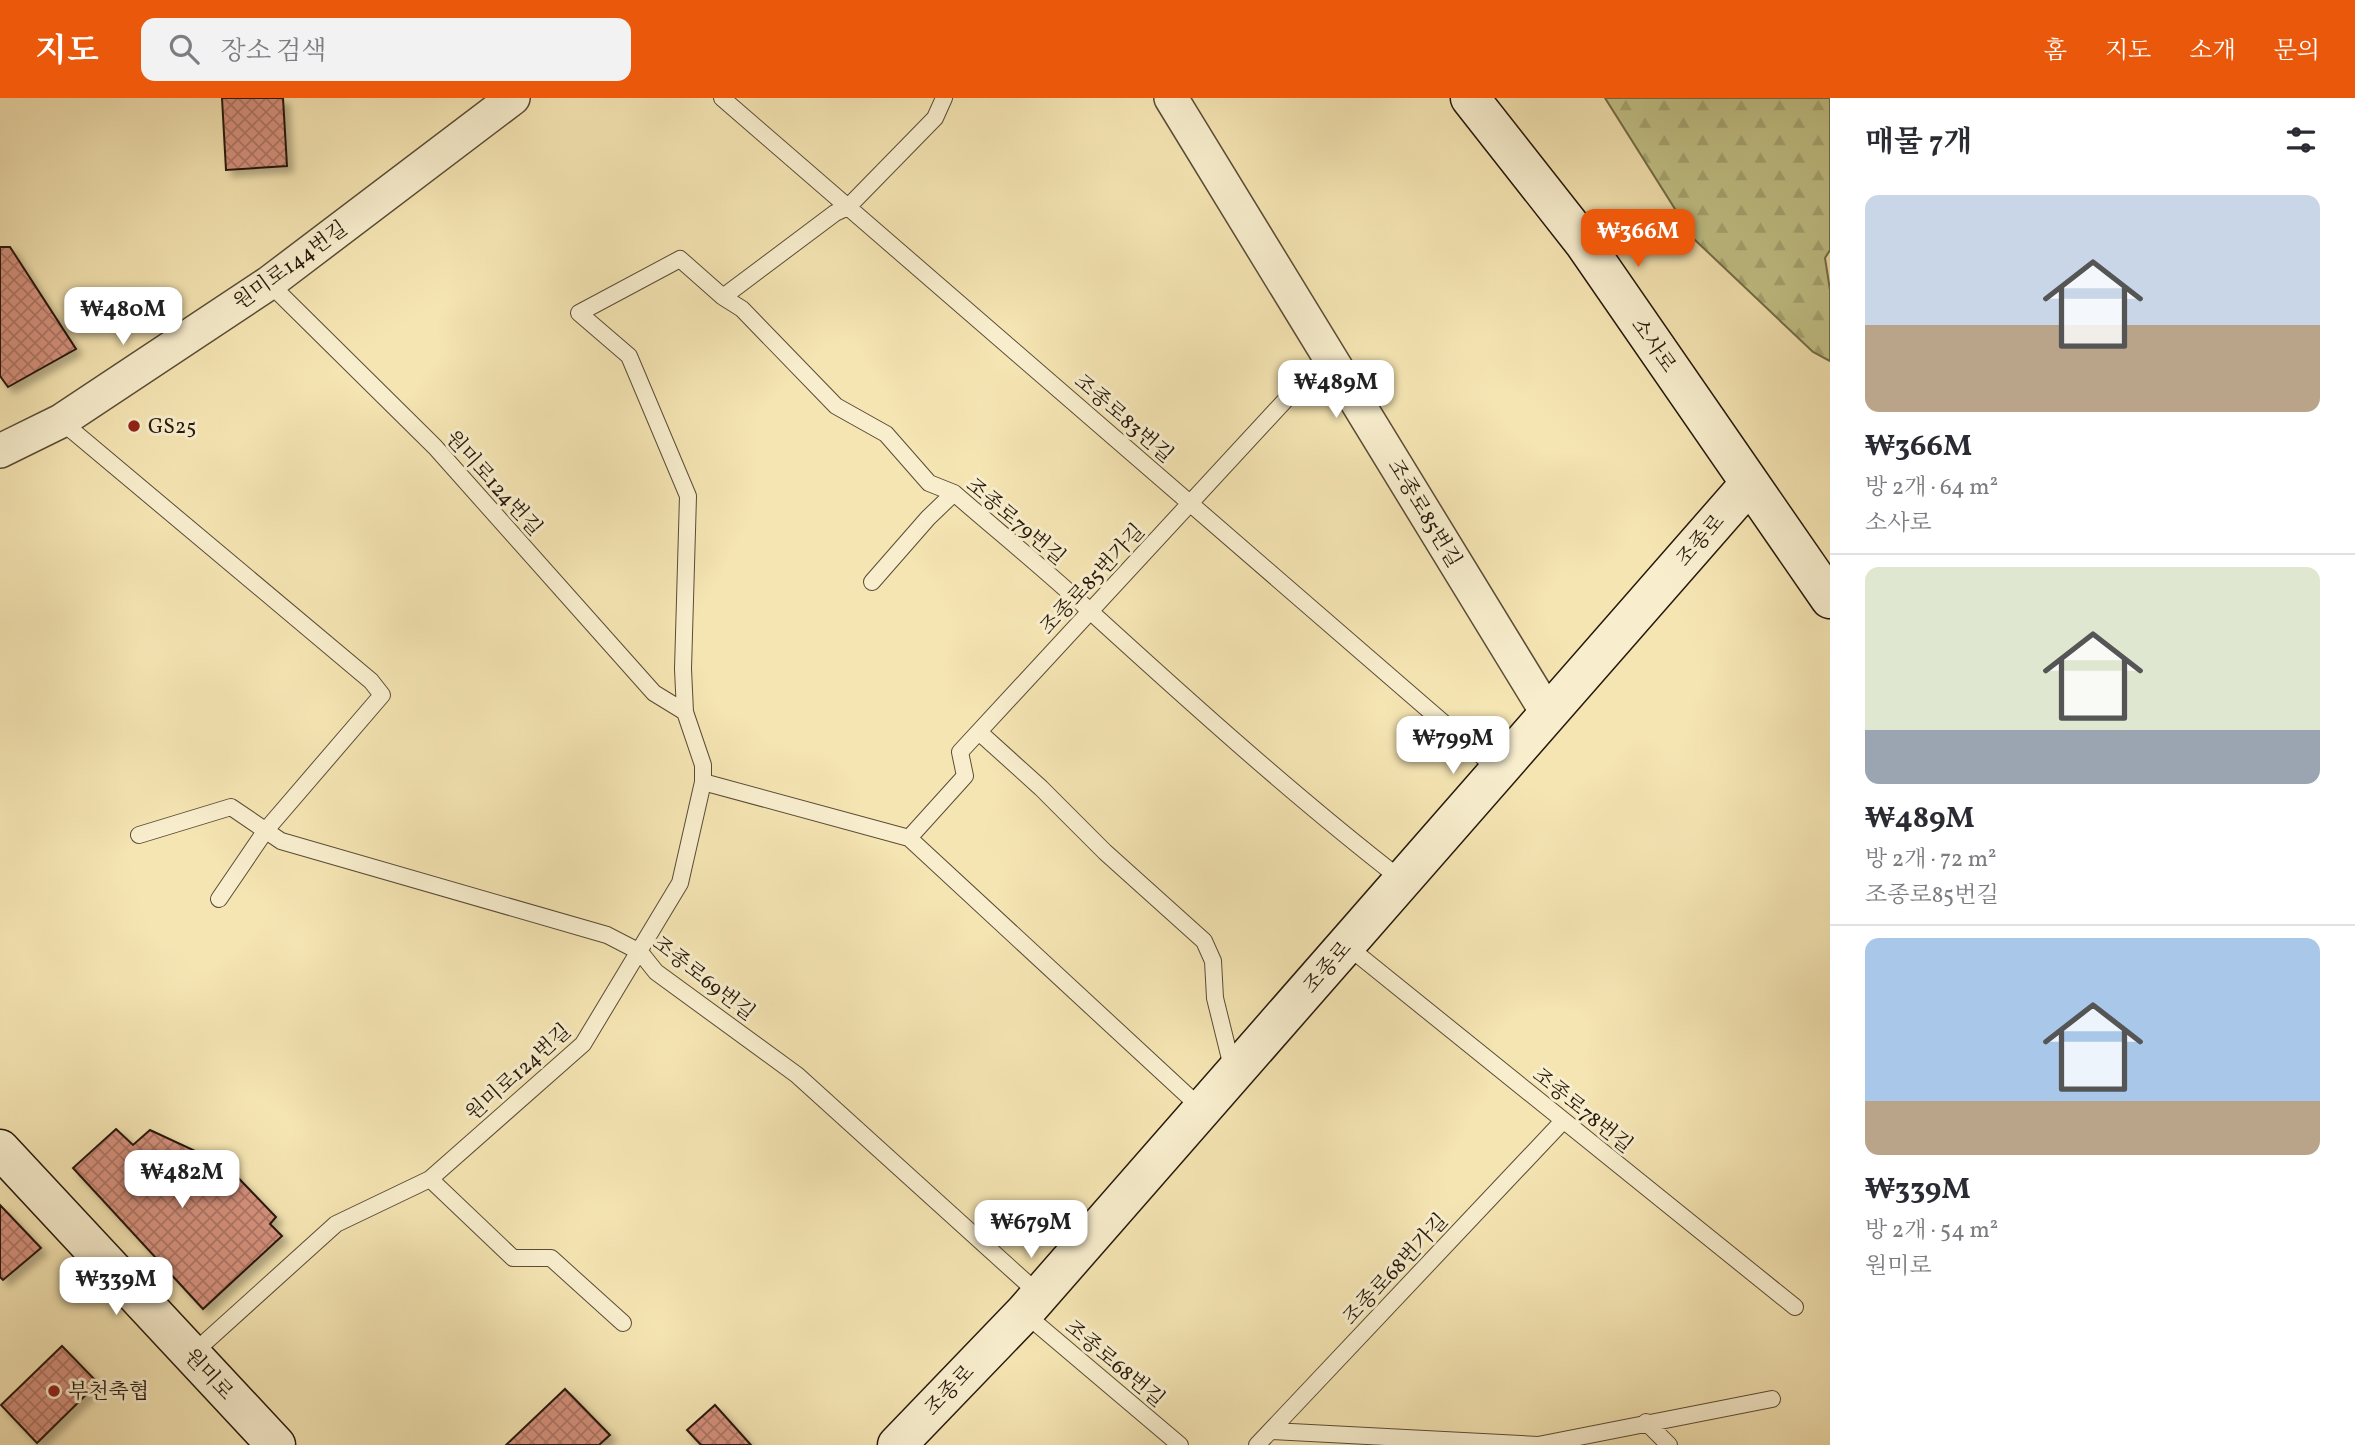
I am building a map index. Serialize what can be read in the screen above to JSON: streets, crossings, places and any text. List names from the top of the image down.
{
  "streets": {
    "street": [
      "원미로144번길",
      "소사로",
      "조종로85번길",
      "조종로",
      "원미로"
    ],
    "lane": [
      "조종로83번길",
      "원미로124번길",
      "조종로79번길",
      "조종로85번가길",
      "조종로69번길",
      "조종로78번길",
      "조종로68번가길",
      "조종로68번길"
    ]
  },
  "crossings": [
    ["원미로144번길", "원미로124번길"],
    ["소사로", "조종로"],
    ["조종로83번길", "조종로"],
    ["조종로83번길", "조종로85번가길"],
    ["원미로124번길", "조종로79번길"],
    ["원미로124번길", "조종로69번길"],
    ["원미로124번길", "원미로"],
    ["조종로85번길", "조종로"],
    ["조종로85번길", "조종로85번가길"],
    ["조종로79번길", "조종로"],
    ["조종로79번길", "조종로85번가길"],
    ["조종로", "조종로69번길"],
    ["조종로", "조종로78번길"],
    ["조종로", "조종로68번길"],
    ["조종로69번길", "조종로68번길"],
    ["조종로78번길", "조종로68번가길"]
  ],
  "places": ["GS25", "부천축협"],
  "page": {
    "header": "지도",
    "search": "장소 검색",
    "nav": [
      "홈",
      "지도",
      "소개",
      "문의"
    ],
    "heading": "매물 7개",
    "list": [
      {
        "name": "₩366M",
        "note": "방 2개 · 64 m² · 소사로"
      },
      {
        "name": "₩489M",
        "note": "방 2개 · 72 m² · 조종로85번길"
      },
      {
        "name": "₩339M",
        "note": "방 2개 · 54 m² · 원미로"
      }
    ],
    "price": [
      "₩366M",
      "₩480M",
      "₩489M",
      "₩799M",
      "₩482M",
      "₩679M",
      "₩339M"
    ]
  }
}
